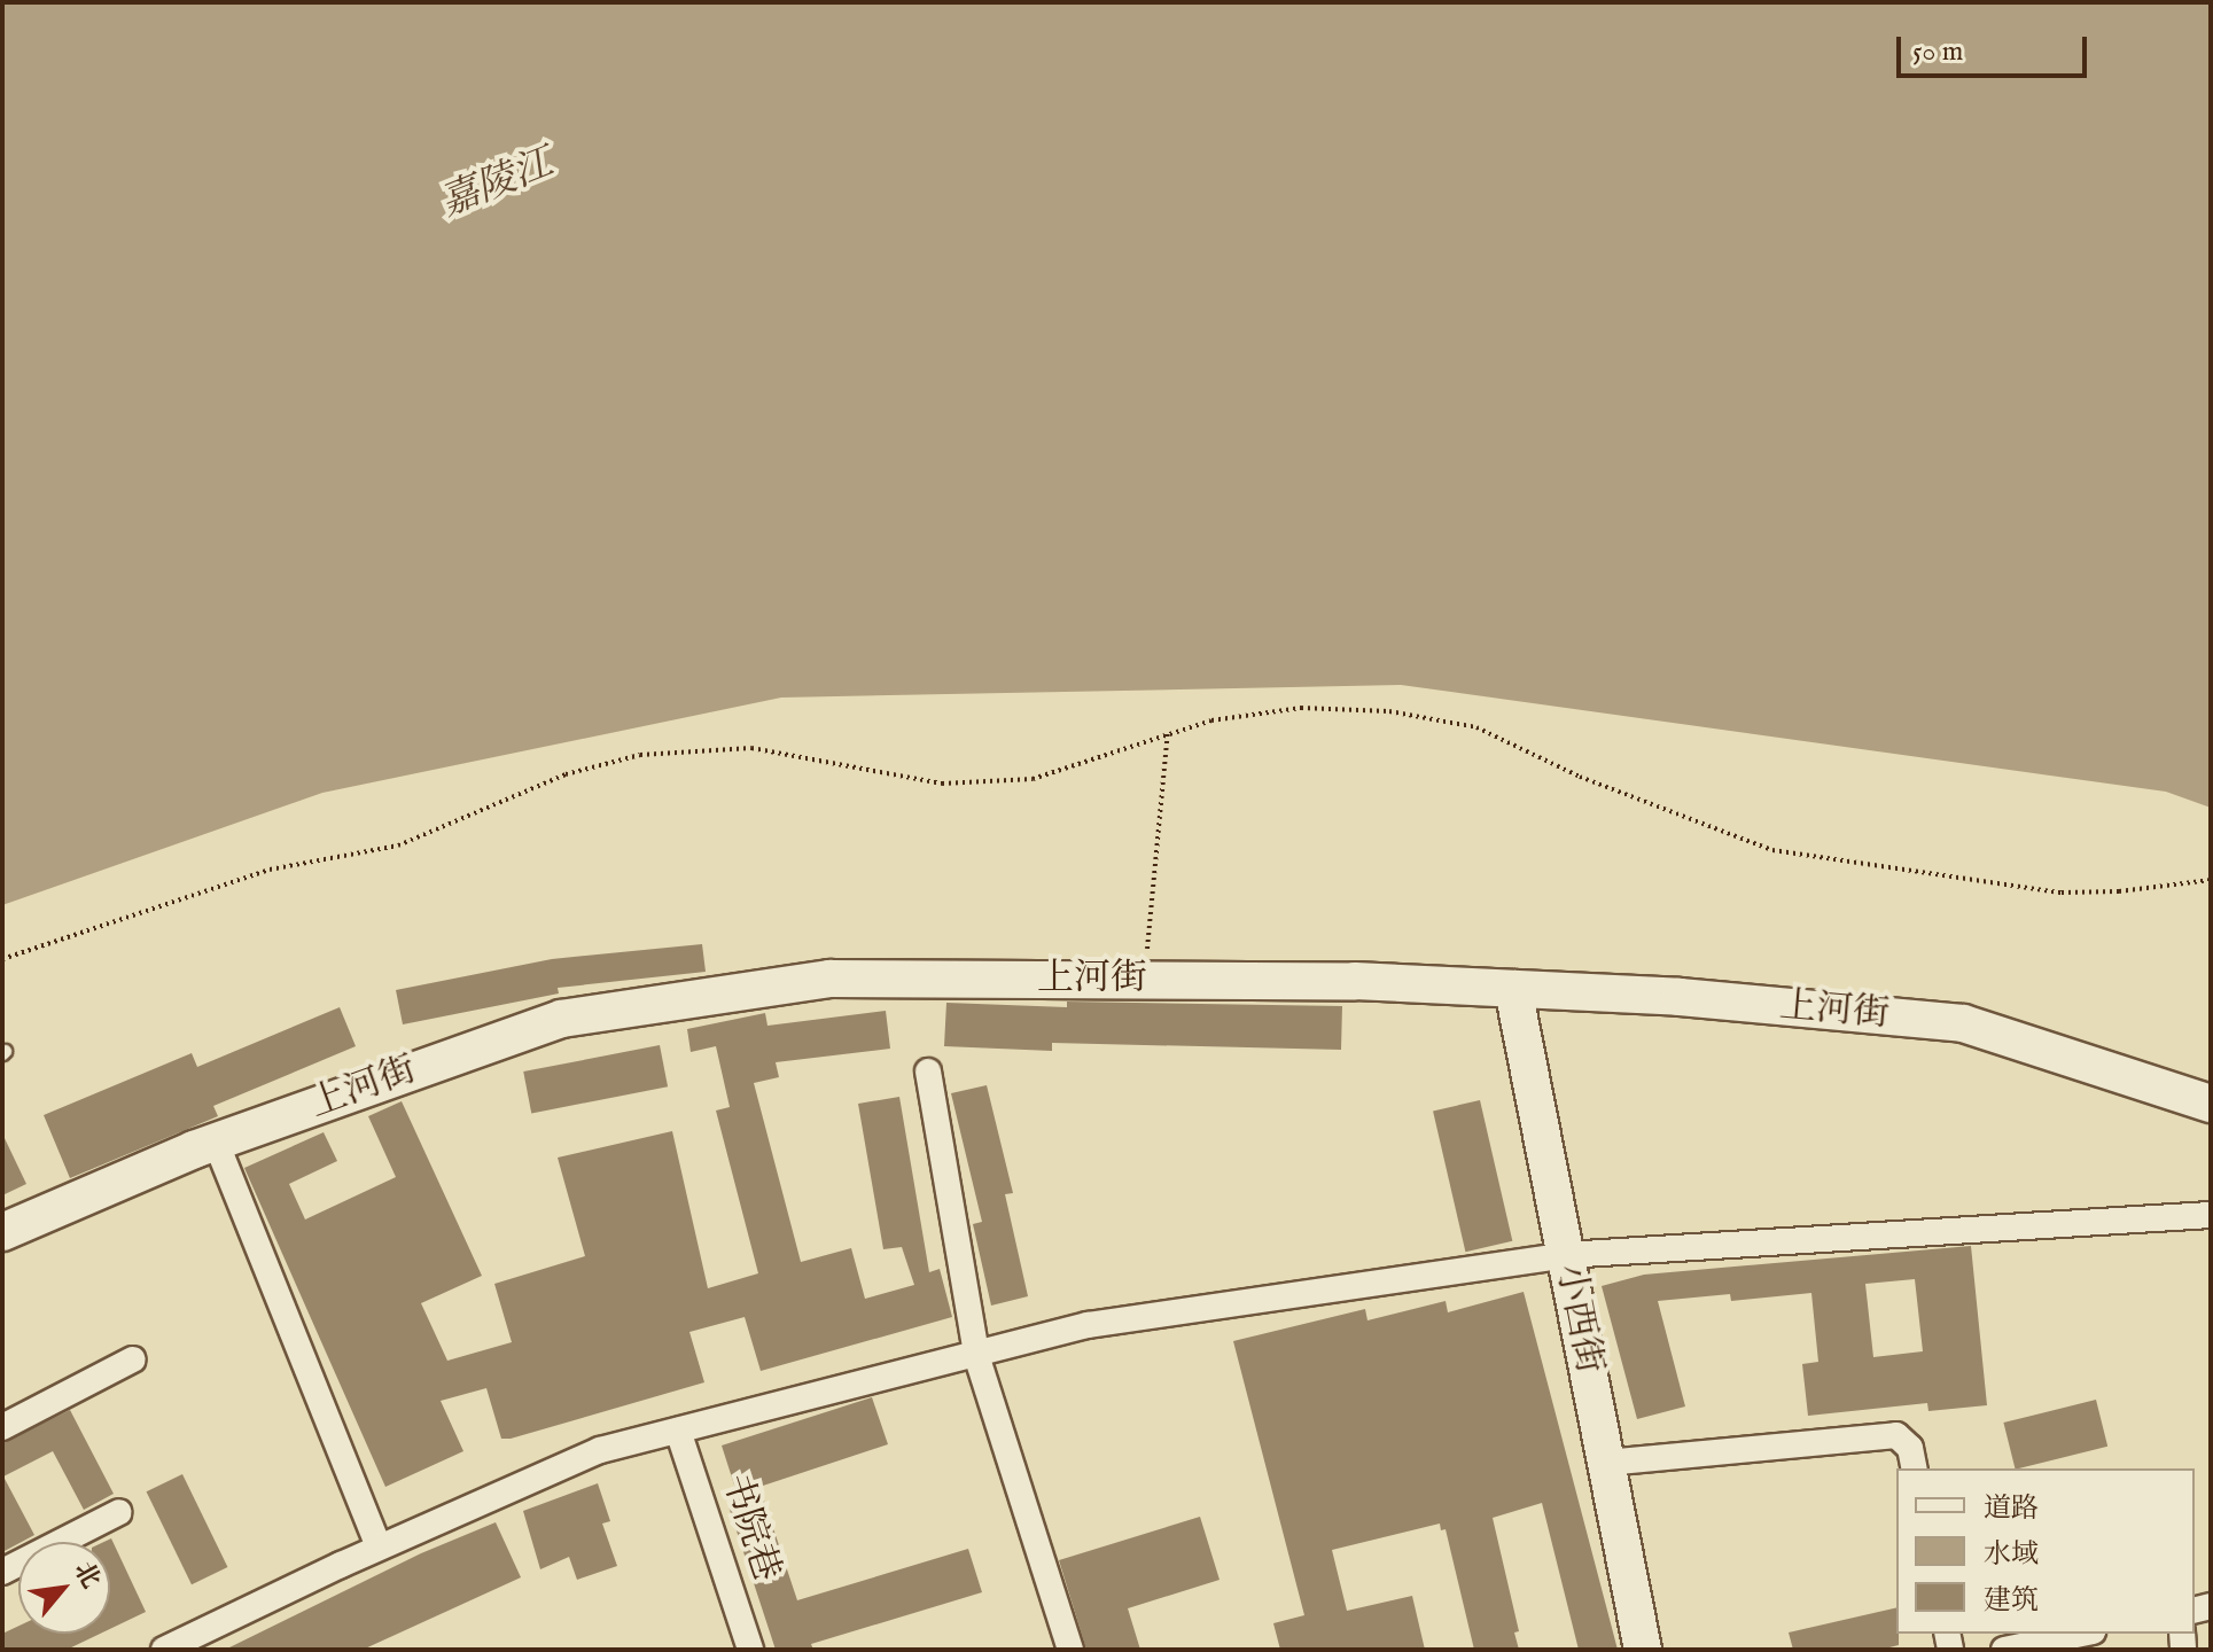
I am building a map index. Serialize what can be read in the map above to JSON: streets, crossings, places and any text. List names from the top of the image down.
{
  "streets": {
    "street": ["上河街", "小西街", "书院巷"]
  },
  "crossings": [
    ["上河街", "小西街"]
  ],
  "water": ["嘉陵江"],
  "legend": ["道路", "水域", "建筑"],
  "scale_bar": "50 m",
  "north": "top right"
}
